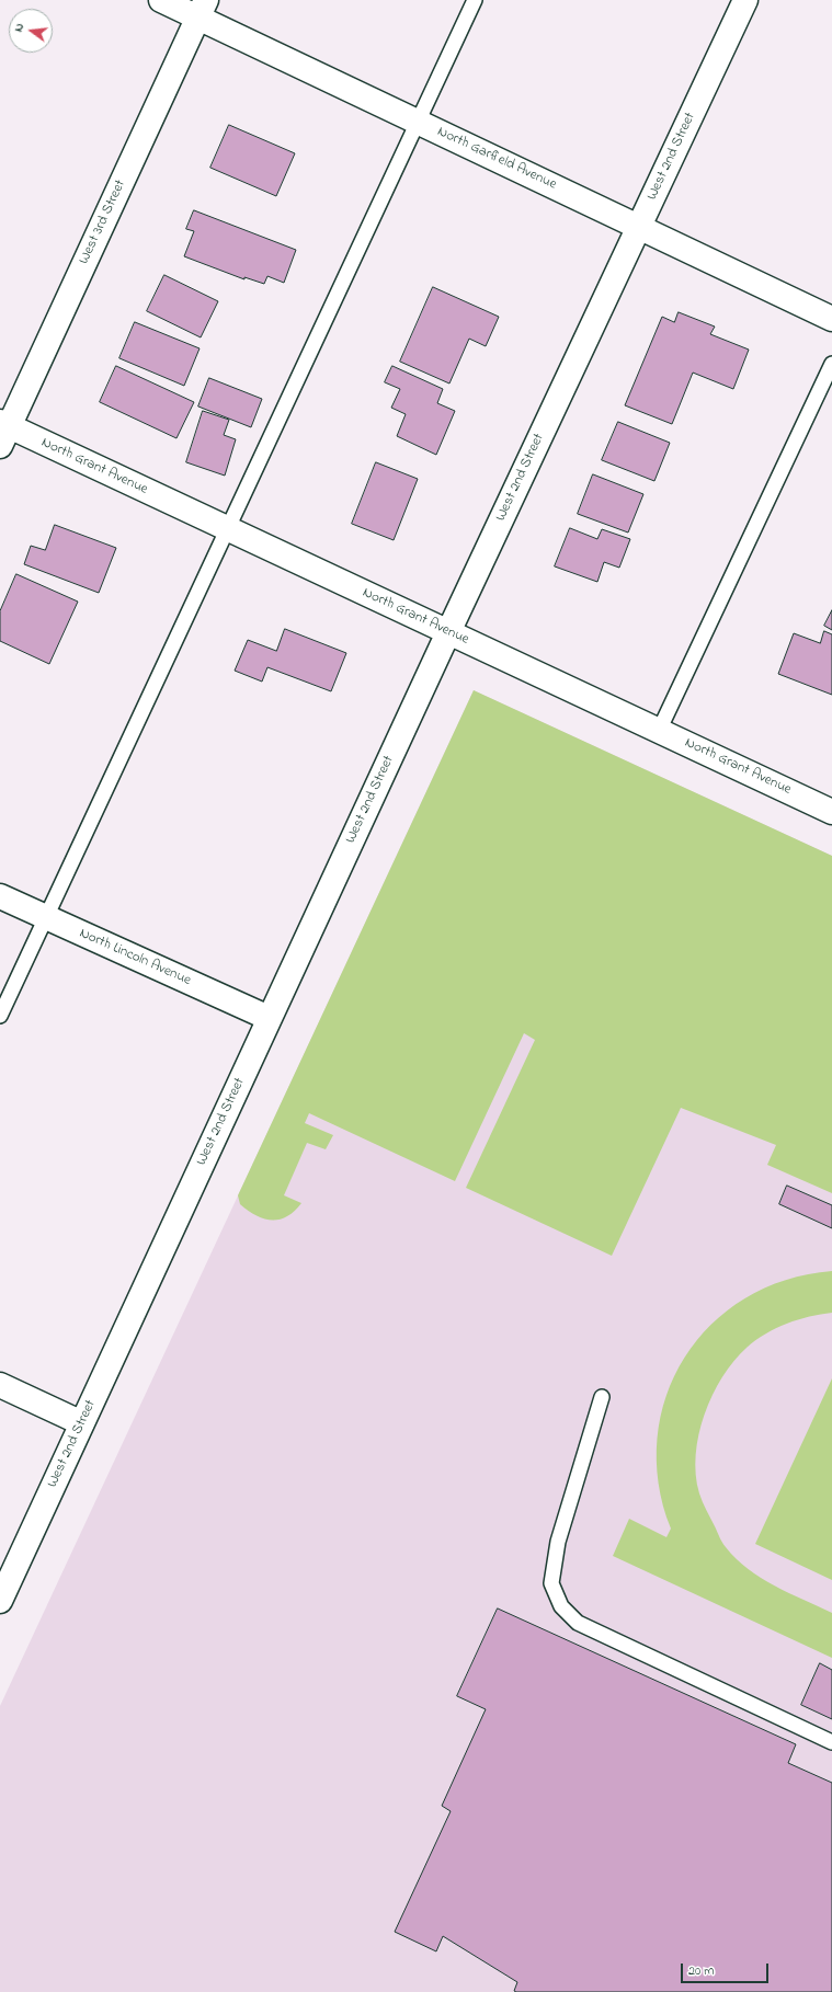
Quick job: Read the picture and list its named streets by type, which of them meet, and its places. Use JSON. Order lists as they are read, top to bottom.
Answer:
{
  "streets": {
    "street": [
      "West 2nd Street",
      "North Garfield Avenue",
      "West 3rd Street",
      "North Grant Avenue",
      "North Lincoln Avenue"
    ]
  },
  "crossings": [
    ["West 2nd Street", "North Garfield Avenue"],
    ["West 2nd Street", "North Grant Avenue"],
    ["West 2nd Street", "North Lincoln Avenue"],
    ["North Garfield Avenue", "West 3rd Street"],
    ["West 3rd Street", "North Grant Avenue"]
  ],
  "scale_bar": "20 m",
  "north": "left"
}
